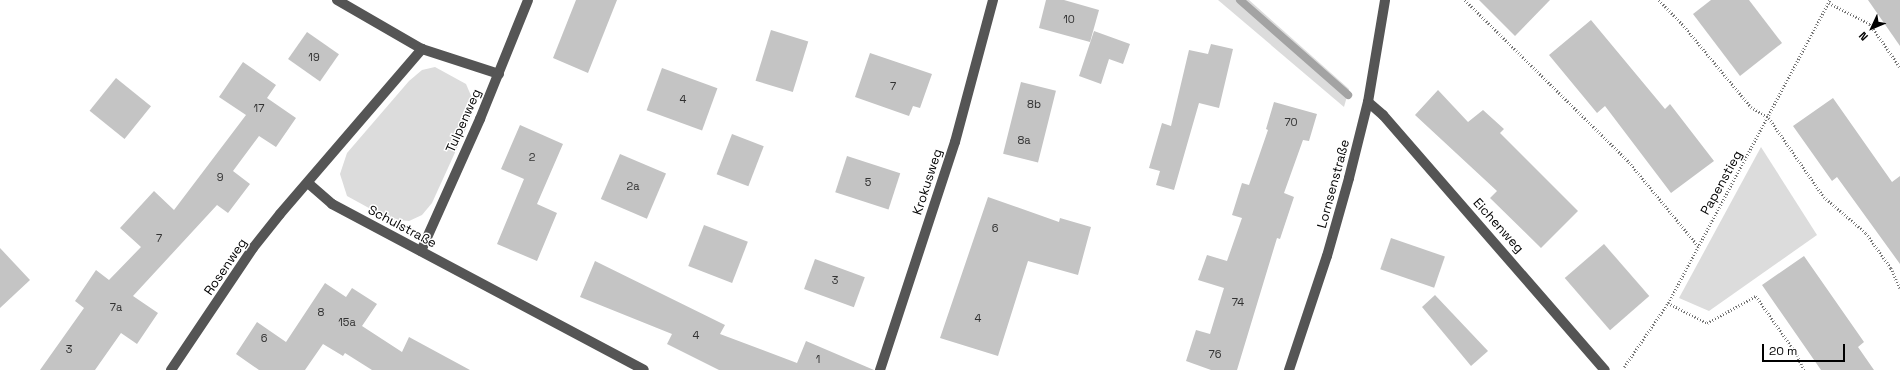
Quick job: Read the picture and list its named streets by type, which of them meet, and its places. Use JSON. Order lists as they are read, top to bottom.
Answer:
{
  "streets": {
    "street": [
      "Tulpenweg",
      "Krokusweg",
      "Lornsenstraße",
      "Eichenweg",
      "Schulstraße",
      "Rosenweg"
    ],
    "path": ["Papenstieg"]
  },
  "crossings": [
    ["Tulpenweg", "Schulstraße"],
    ["Lornsenstraße", "Eichenweg"],
    ["Schulstraße", "Rosenweg"]
  ],
  "house_numbers": [
    "10",
    "19",
    "7",
    "4",
    "8b",
    "17",
    "70",
    "8a",
    "2",
    "9",
    "5",
    "2a",
    "6",
    "7",
    "3",
    "74",
    "7a",
    "8",
    "4",
    "15a",
    "4",
    "6",
    "3",
    "76",
    "1"
  ],
  "scale_bar": "20 m",
  "north": "bottom left"
}
